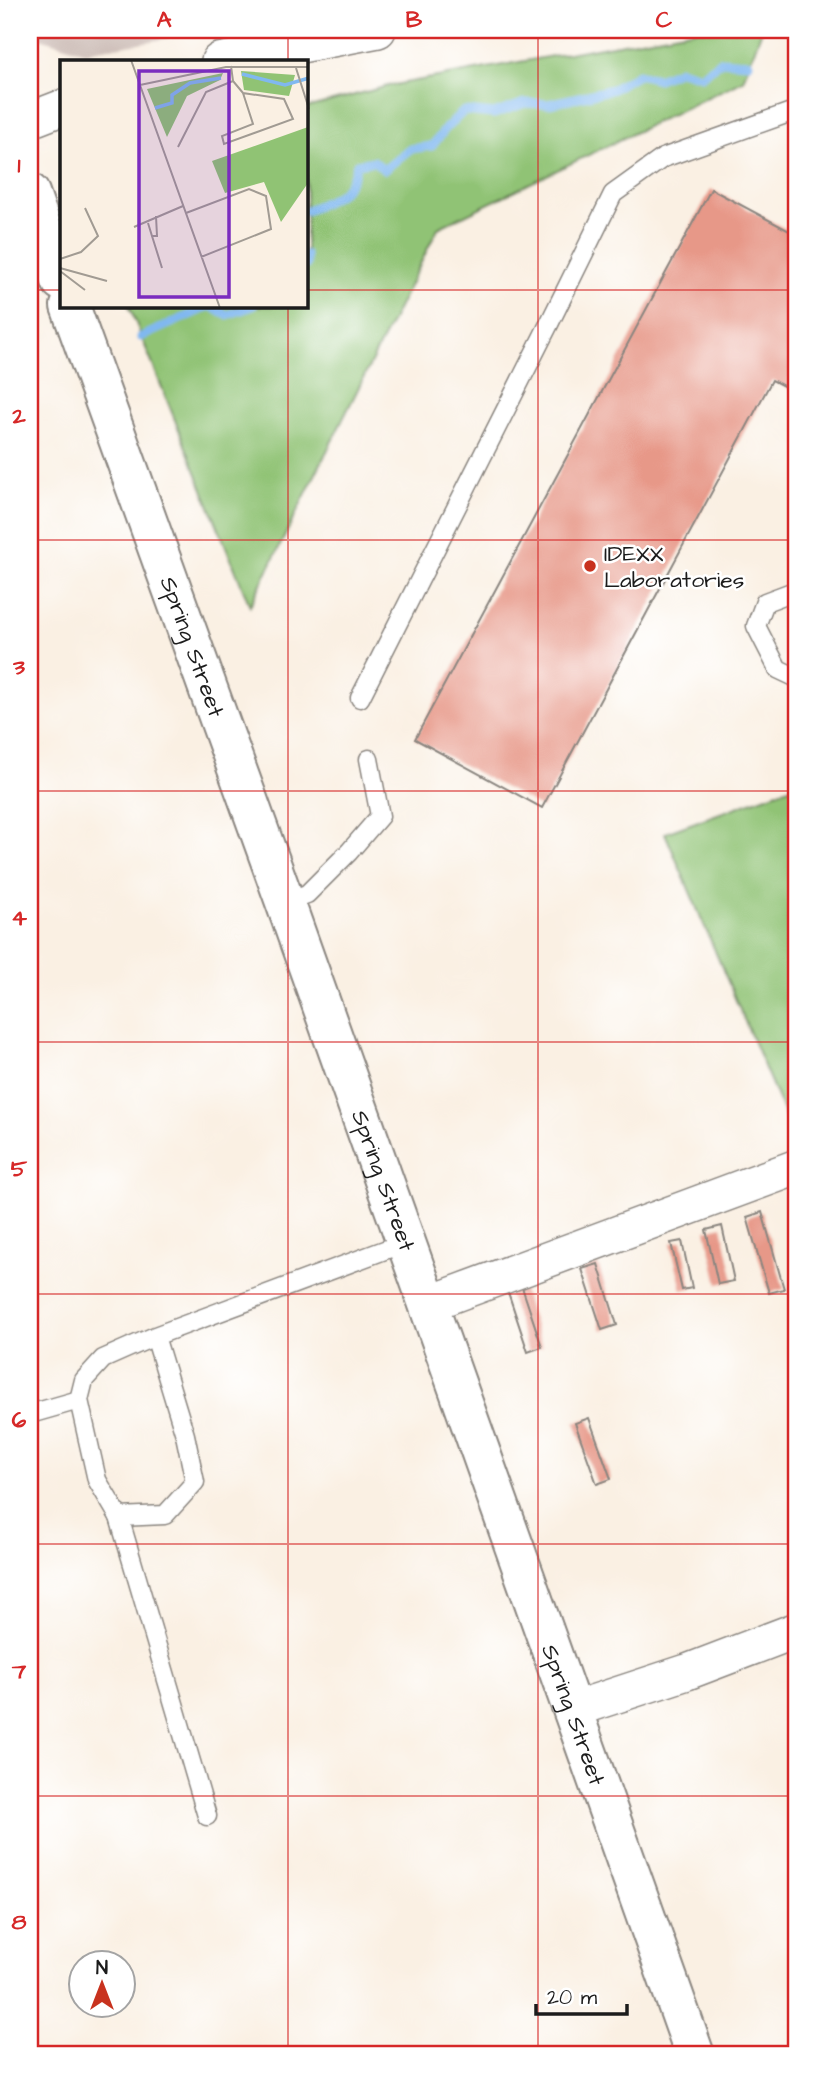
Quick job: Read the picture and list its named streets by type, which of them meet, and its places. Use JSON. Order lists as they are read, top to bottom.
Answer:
{
  "streets": {
    "main road": ["Spring Street"]
  },
  "places": ["IDEXX Laboratories"],
  "scale_bar": "20 m",
  "north": "top",
  "grid": {
    "columns": ["A", "B", "C"],
    "rows": [
      "1",
      "2",
      "3",
      "4",
      "5",
      "6",
      "7",
      "8"
    ]
  }
}
